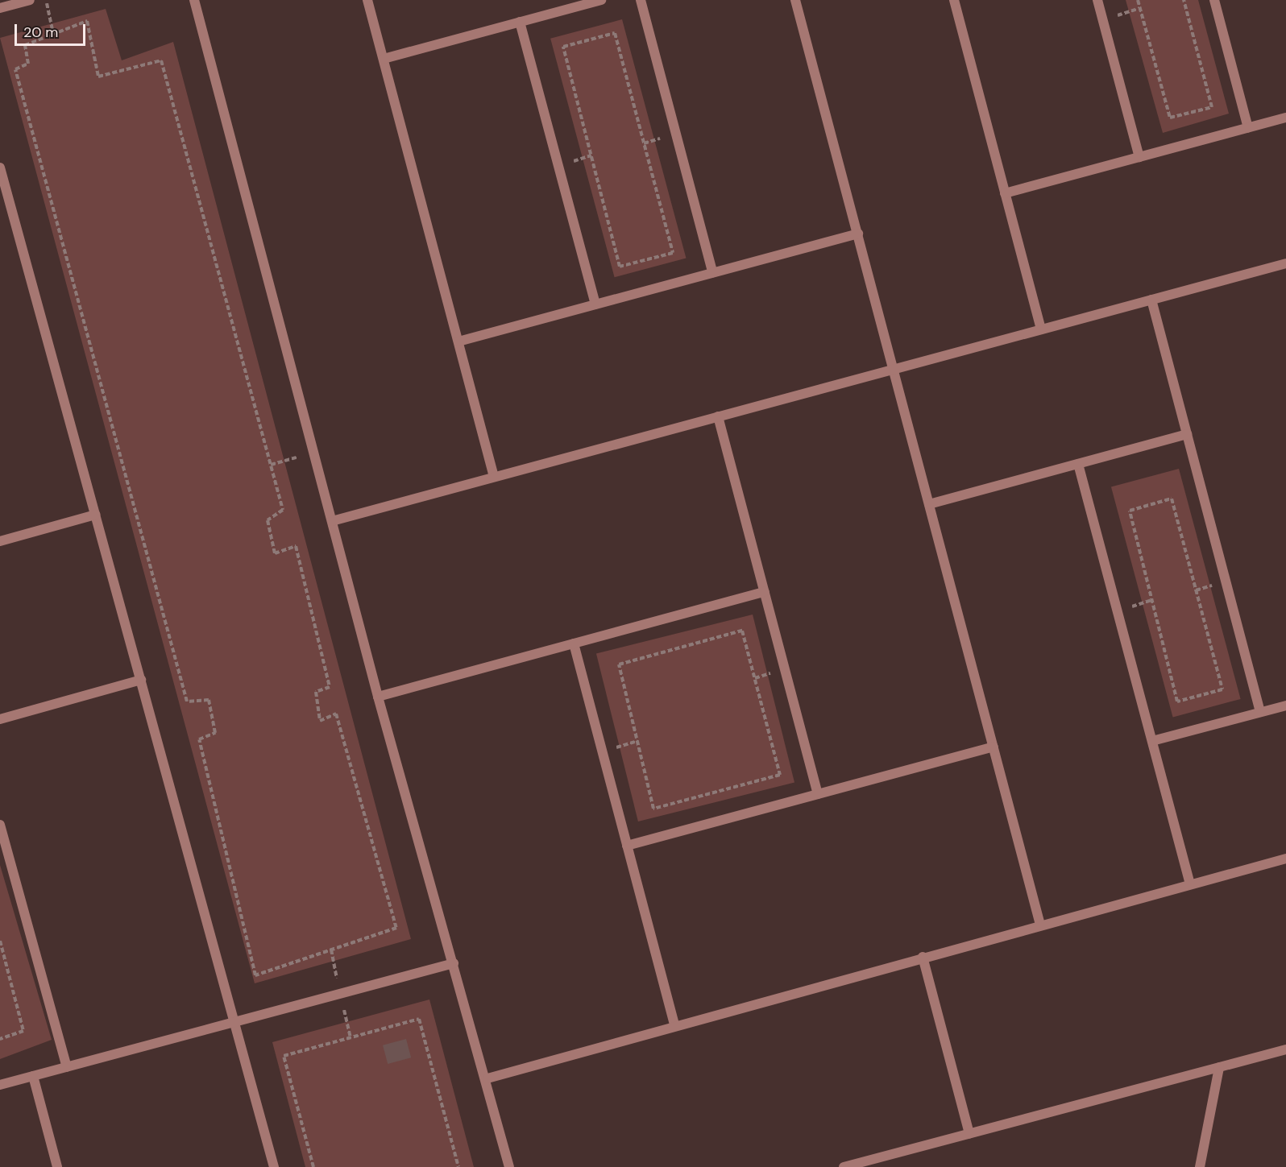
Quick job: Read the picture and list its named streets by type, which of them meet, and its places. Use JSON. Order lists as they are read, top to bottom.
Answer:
{
  "scale_bar": "20 m"
}
